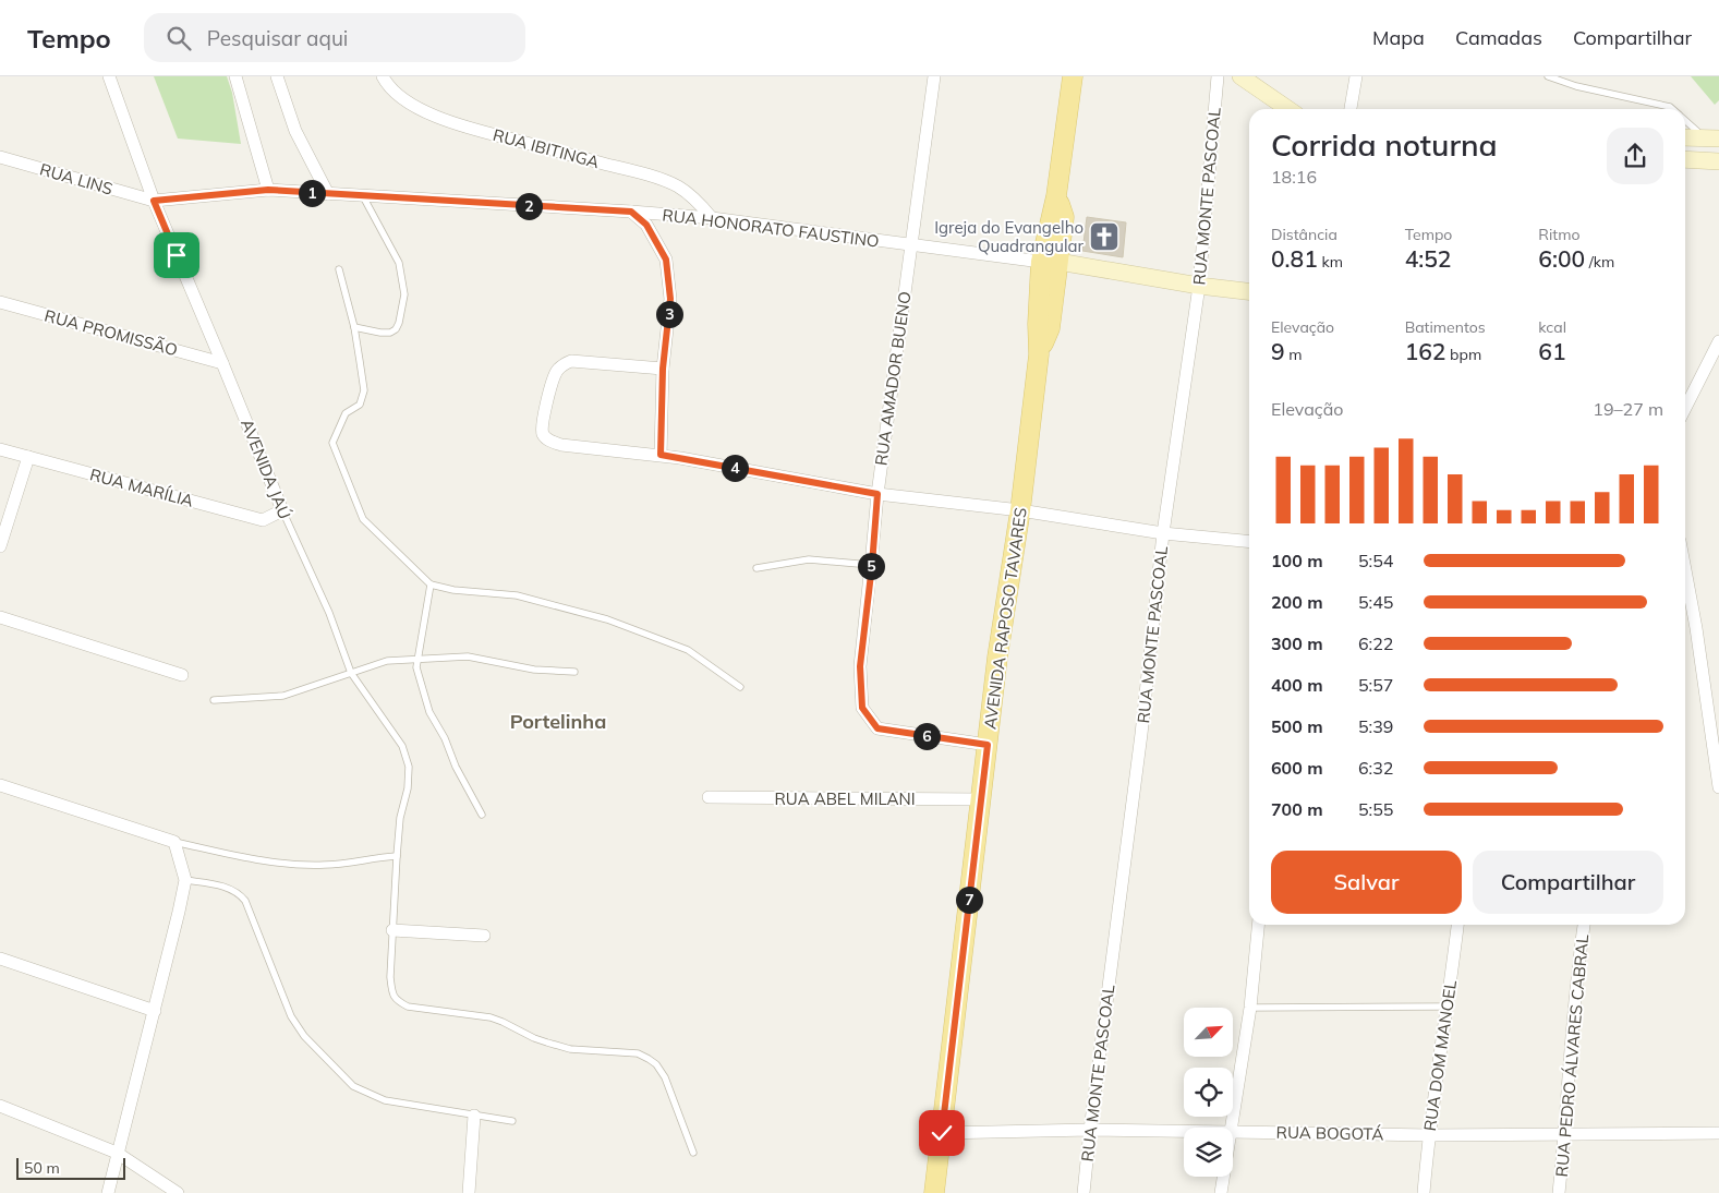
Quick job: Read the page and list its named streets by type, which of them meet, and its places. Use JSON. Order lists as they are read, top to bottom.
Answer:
{
  "streets": {
    "main road": ["AVENIDA RAPOSO TAVARES"],
    "street": [
      "RUA IBITINGA",
      "RUA LINS",
      "RUA MONTE PASCOAL",
      "RUA HONORATO FAUSTINO",
      "RUA PROMISSÃO",
      "RUA AMADOR BUENO",
      "AVENIDA JAÚ",
      "RUA MARÍLIA",
      "RUA ABEL MILANI",
      "RUA DOM MANOEL",
      "RUA PEDRO ÁLVARES CABRAL",
      "RUA BOGOTÁ"
    ]
  },
  "crossings": [
    ["RUA IBITINGA", "RUA HONORATO FAUSTINO"],
    ["RUA LINS", "RUA HONORATO FAUSTINO"],
    ["RUA LINS", "AVENIDA JAÚ"],
    ["RUA MONTE PASCOAL", "RUA HONORATO FAUSTINO"],
    ["RUA MONTE PASCOAL", "RUA BOGOTÁ"],
    ["RUA HONORATO FAUSTINO", "RUA AMADOR BUENO"],
    ["RUA HONORATO FAUSTINO", "AVENIDA JAÚ"],
    ["RUA HONORATO FAUSTINO", "AVENIDA RAPOSO TAVARES"],
    ["RUA PROMISSÃO", "AVENIDA JAÚ"],
    ["RUA AMADOR BUENO", "AVENIDA RAPOSO TAVARES"],
    ["AVENIDA JAÚ", "RUA MARÍLIA"],
    ["AVENIDA RAPOSO TAVARES", "RUA ABEL MILANI"],
    ["AVENIDA RAPOSO TAVARES", "RUA BOGOTÁ"],
    ["RUA DOM MANOEL", "RUA BOGOTÁ"],
    ["RUA PEDRO ÁLVARES CABRAL", "RUA BOGOTÁ"]
  ],
  "districts": ["Portelinha"],
  "places": {
    "church": ["Igreja do Evangelho Quadrangular"]
  },
  "scale_bar": "50 m",
  "north": "top right",
  "page": {
    "header": "Tempo",
    "search": "Pesquisar aqui",
    "nav": ["Mapa", "Camadas", "Compartilhar"],
    "heading": ["Corrida noturna", "18:16"],
    "pins": [
      "1",
      "2",
      "3",
      "4",
      "5",
      "6",
      "7"
    ],
    "stats": [
      ["Distância", "0.81 km"],
      ["Tempo", "4:52"],
      ["Ritmo", "6:00 /km"],
      ["Elevação", "9 m"],
      ["Batimentos", "162 bpm"],
      ["kcal", "61"]
    ],
    "chart": ["Elevação", "19–27 m"],
    "list": [
      {
        "name": "100 m",
        "note": "5:54"
      },
      {
        "name": "200 m",
        "note": "5:45"
      },
      {
        "name": "300 m",
        "note": "6:22"
      },
      {
        "name": "400 m",
        "note": "5:57"
      },
      {
        "name": "500 m",
        "note": "5:39"
      },
      {
        "name": "600 m",
        "note": "6:32"
      },
      {
        "name": "700 m",
        "note": "5:55"
      }
    ],
    "buttons": ["Salvar", "Compartilhar"],
    "scale": "50 m"
  }
}
